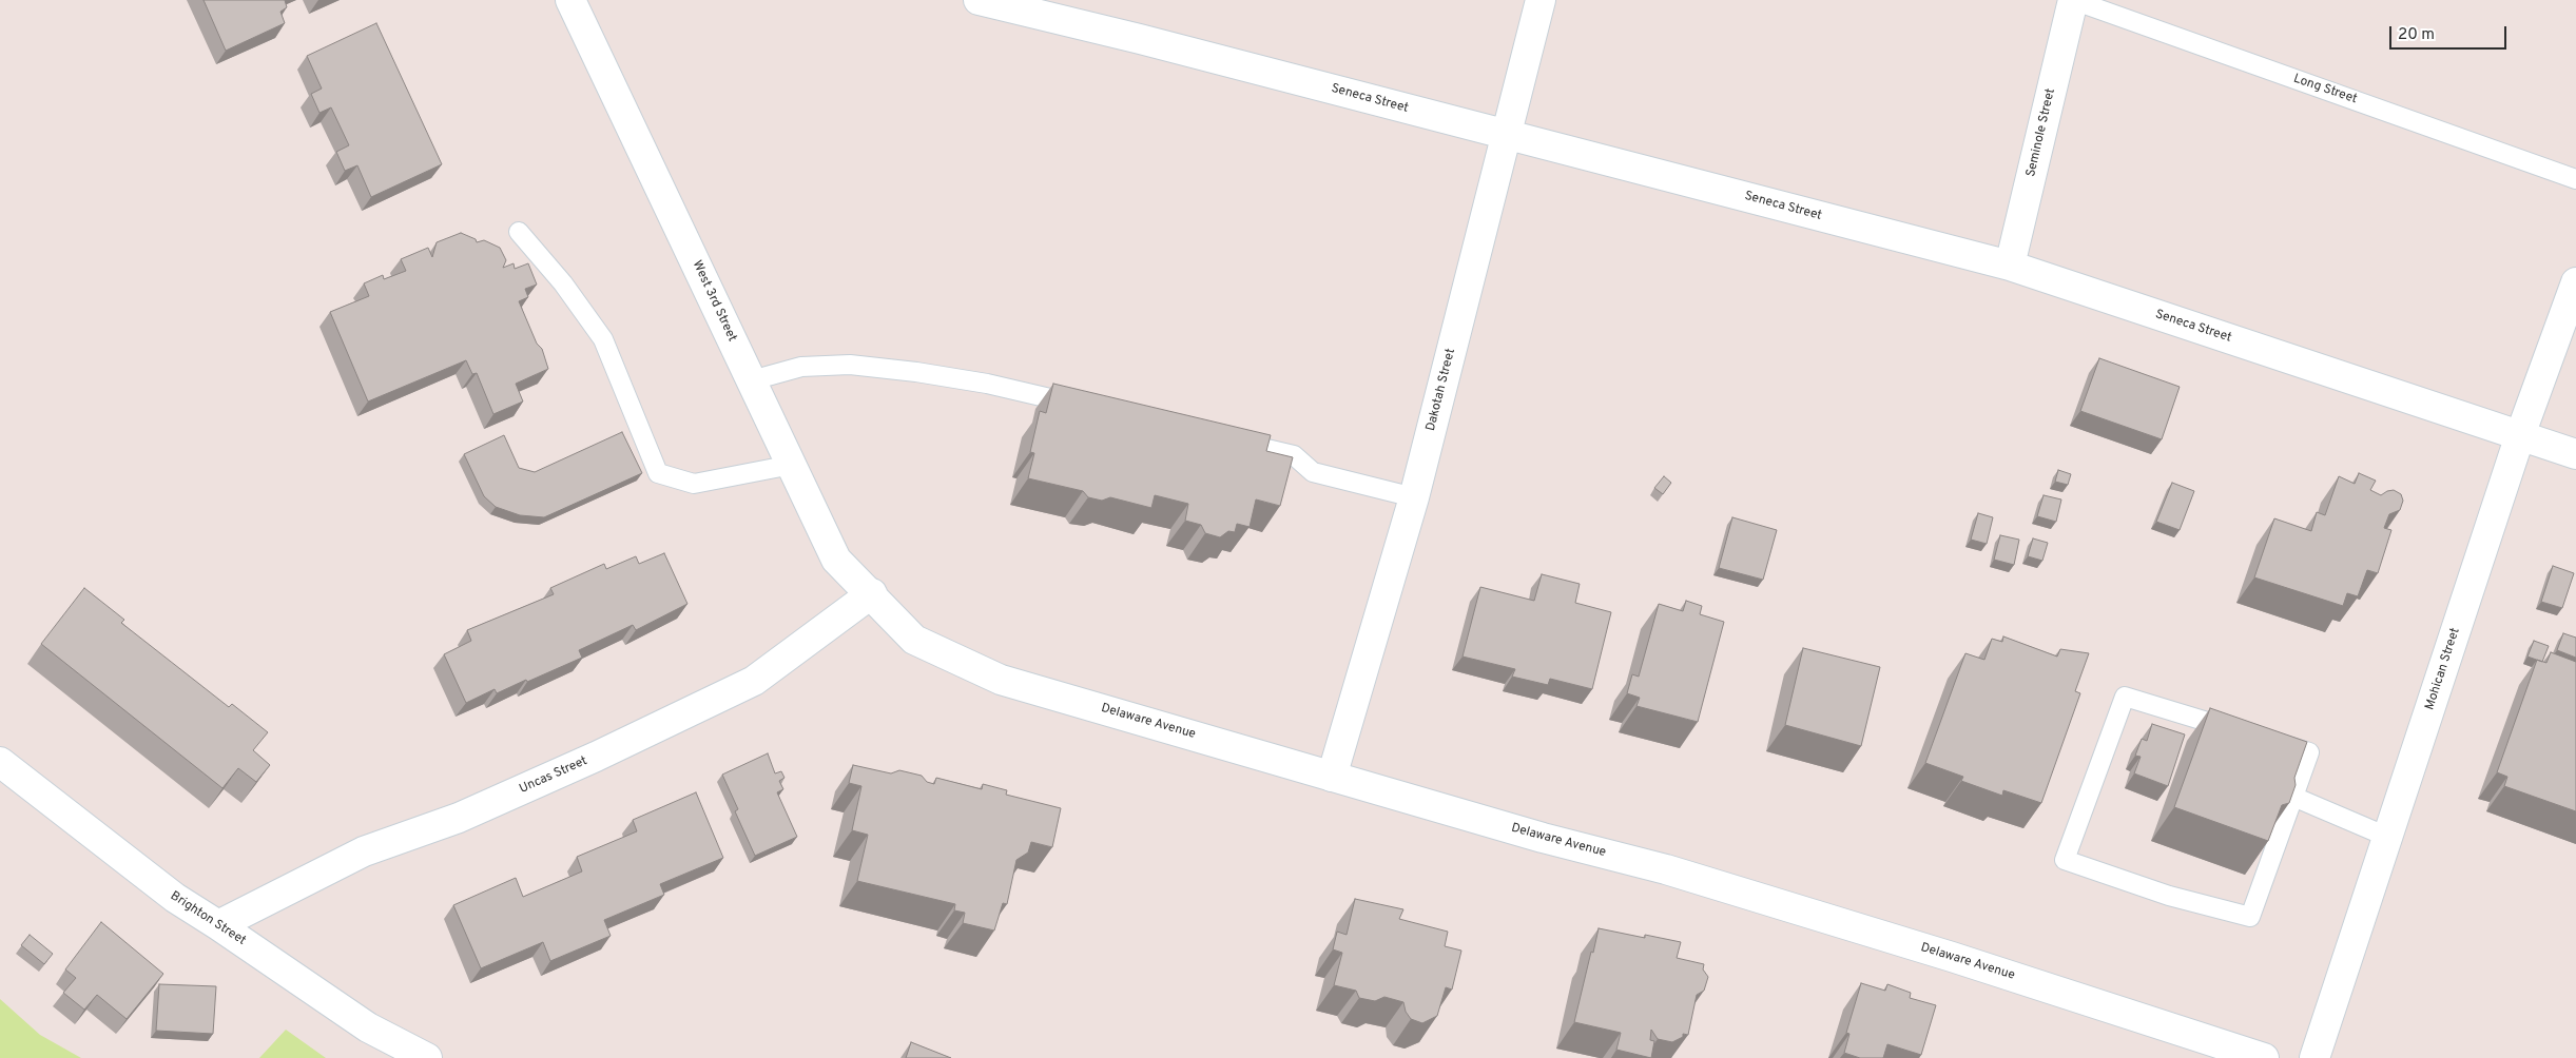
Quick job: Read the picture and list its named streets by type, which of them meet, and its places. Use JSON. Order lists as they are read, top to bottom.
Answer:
{
  "streets": {
    "street": [
      "Seneca Street",
      "Seminole Street",
      "West 3rd Street",
      "Dakotah Street",
      "Mohican Street",
      "Delaware Avenue",
      "Uncas Street",
      "Brighton Street"
    ],
    "lane": ["Long Street"]
  },
  "crossings": [
    ["Long Street", "Seminole Street"],
    ["Seneca Street", "Seminole Street"],
    ["Seneca Street", "Dakotah Street"],
    ["Seneca Street", "Mohican Street"],
    ["West 3rd Street", "Delaware Avenue"],
    ["West 3rd Street", "Uncas Street"],
    ["Dakotah Street", "Delaware Avenue"],
    ["Delaware Avenue", "Uncas Street"],
    ["Uncas Street", "Brighton Street"]
  ],
  "scale_bar": "20 m"
}
